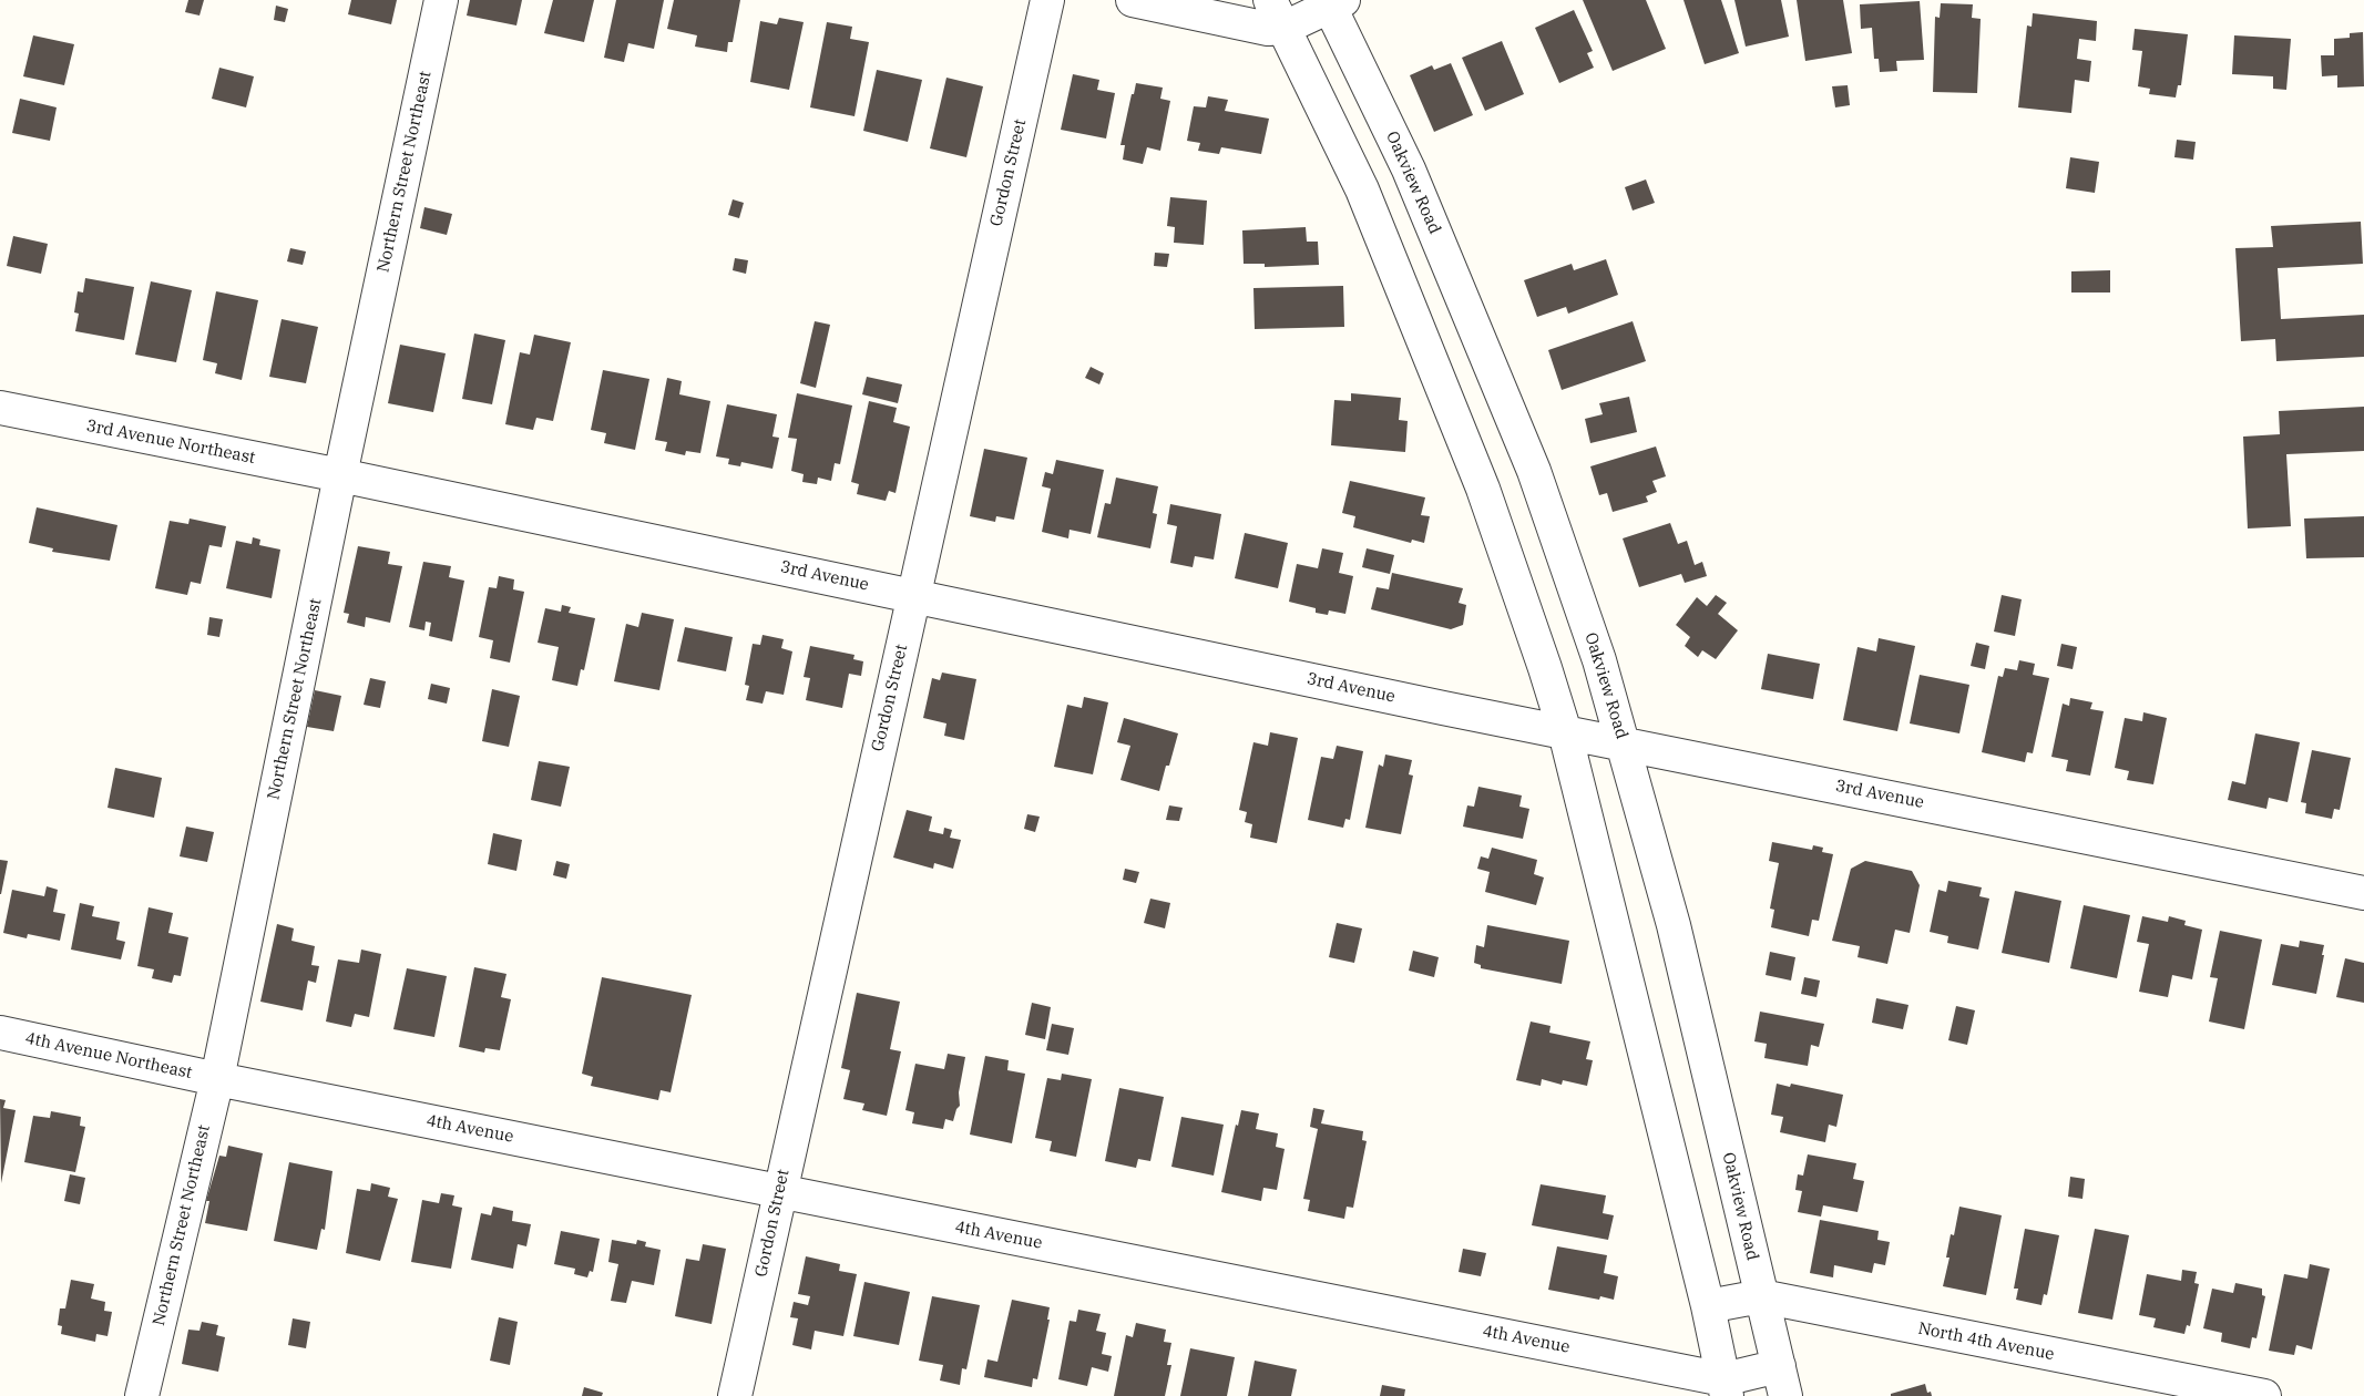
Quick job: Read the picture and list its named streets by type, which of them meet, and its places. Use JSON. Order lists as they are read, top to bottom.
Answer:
{
  "streets": {
    "street": [
      "Northern Street Northeast",
      "Gordon Street",
      "Oakview Road",
      "3rd Avenue Northeast",
      "3rd Avenue",
      "4th Avenue Northeast",
      "4th Avenue",
      "North 4th Avenue"
    ]
  },
  "crossings": [
    ["Northern Street Northeast", "3rd Avenue Northeast"],
    ["Northern Street Northeast", "3rd Avenue"],
    ["Northern Street Northeast", "4th Avenue Northeast"],
    ["Northern Street Northeast", "4th Avenue"],
    ["Gordon Street", "3rd Avenue"],
    ["Gordon Street", "4th Avenue"],
    ["Oakview Road", "3rd Avenue"],
    ["Oakview Road", "4th Avenue"],
    ["Oakview Road", "North 4th Avenue"],
    ["3rd Avenue Northeast", "3rd Avenue"],
    ["4th Avenue Northeast", "4th Avenue"]
  ]
}
